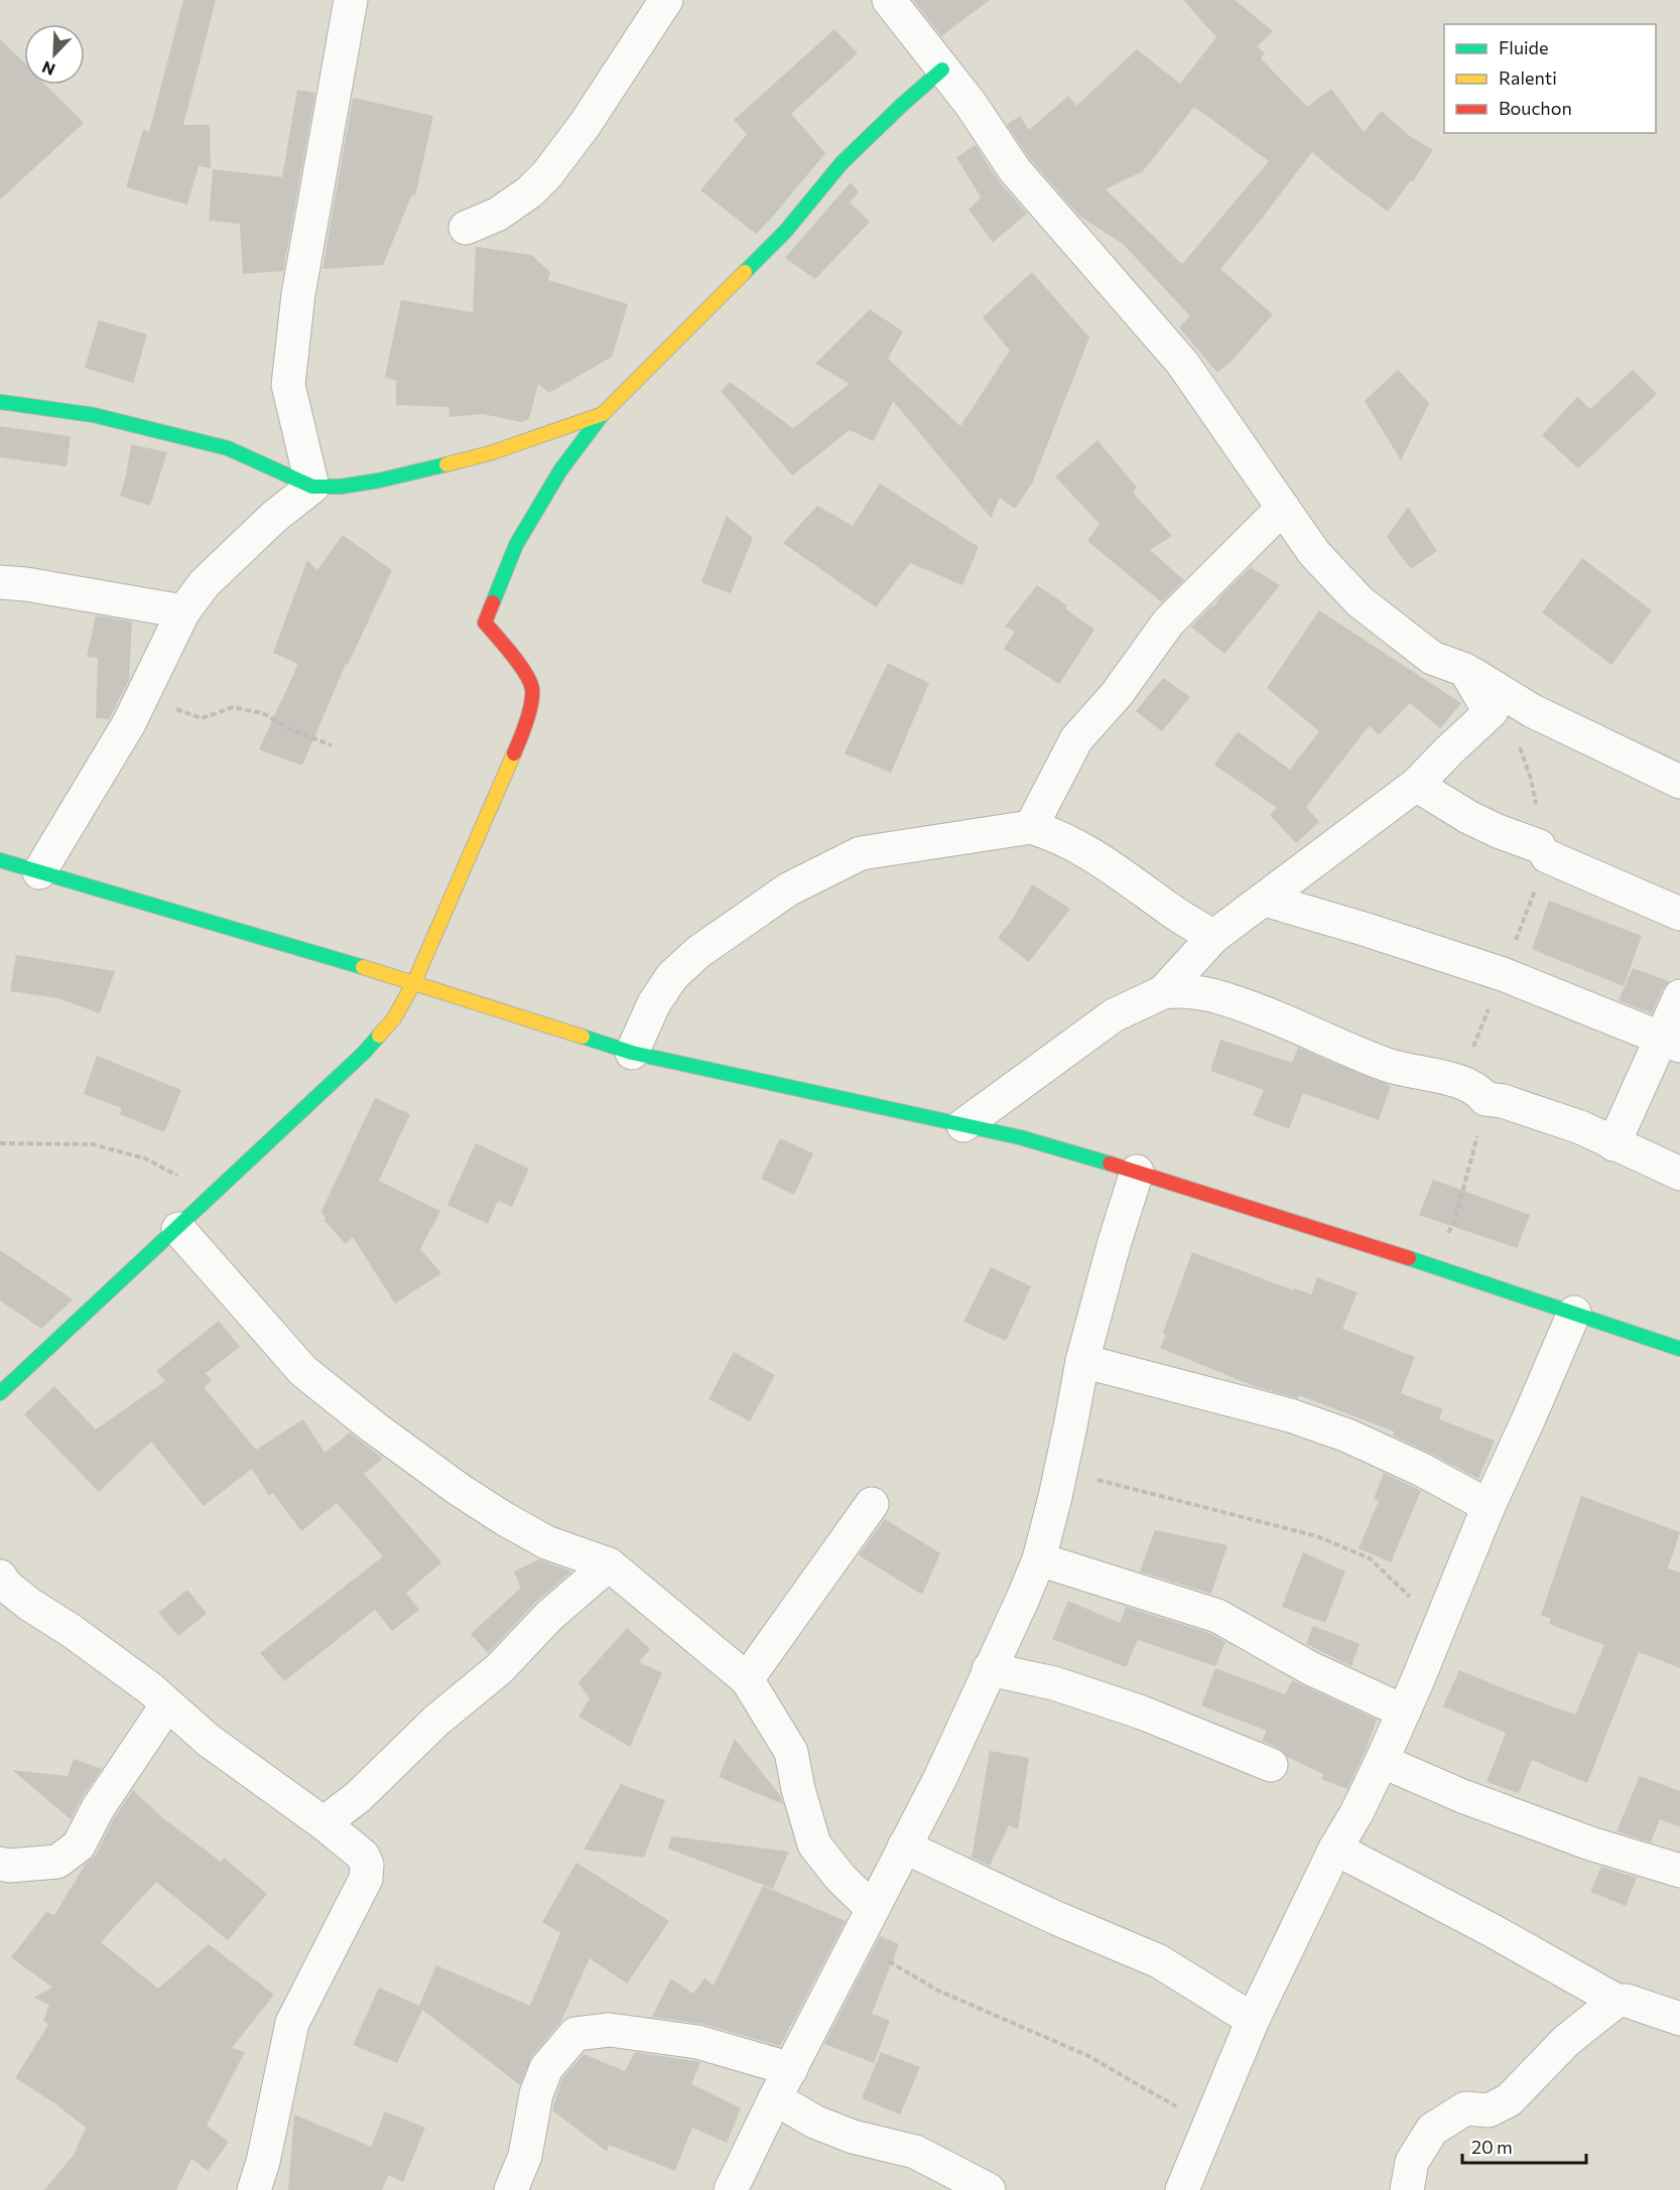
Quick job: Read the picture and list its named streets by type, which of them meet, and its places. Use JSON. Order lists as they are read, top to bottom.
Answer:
{
  "legend": ["Fluide", "Ralenti", "Bouchon"],
  "scale_bar": "20 m",
  "north": "bottom left"
}
